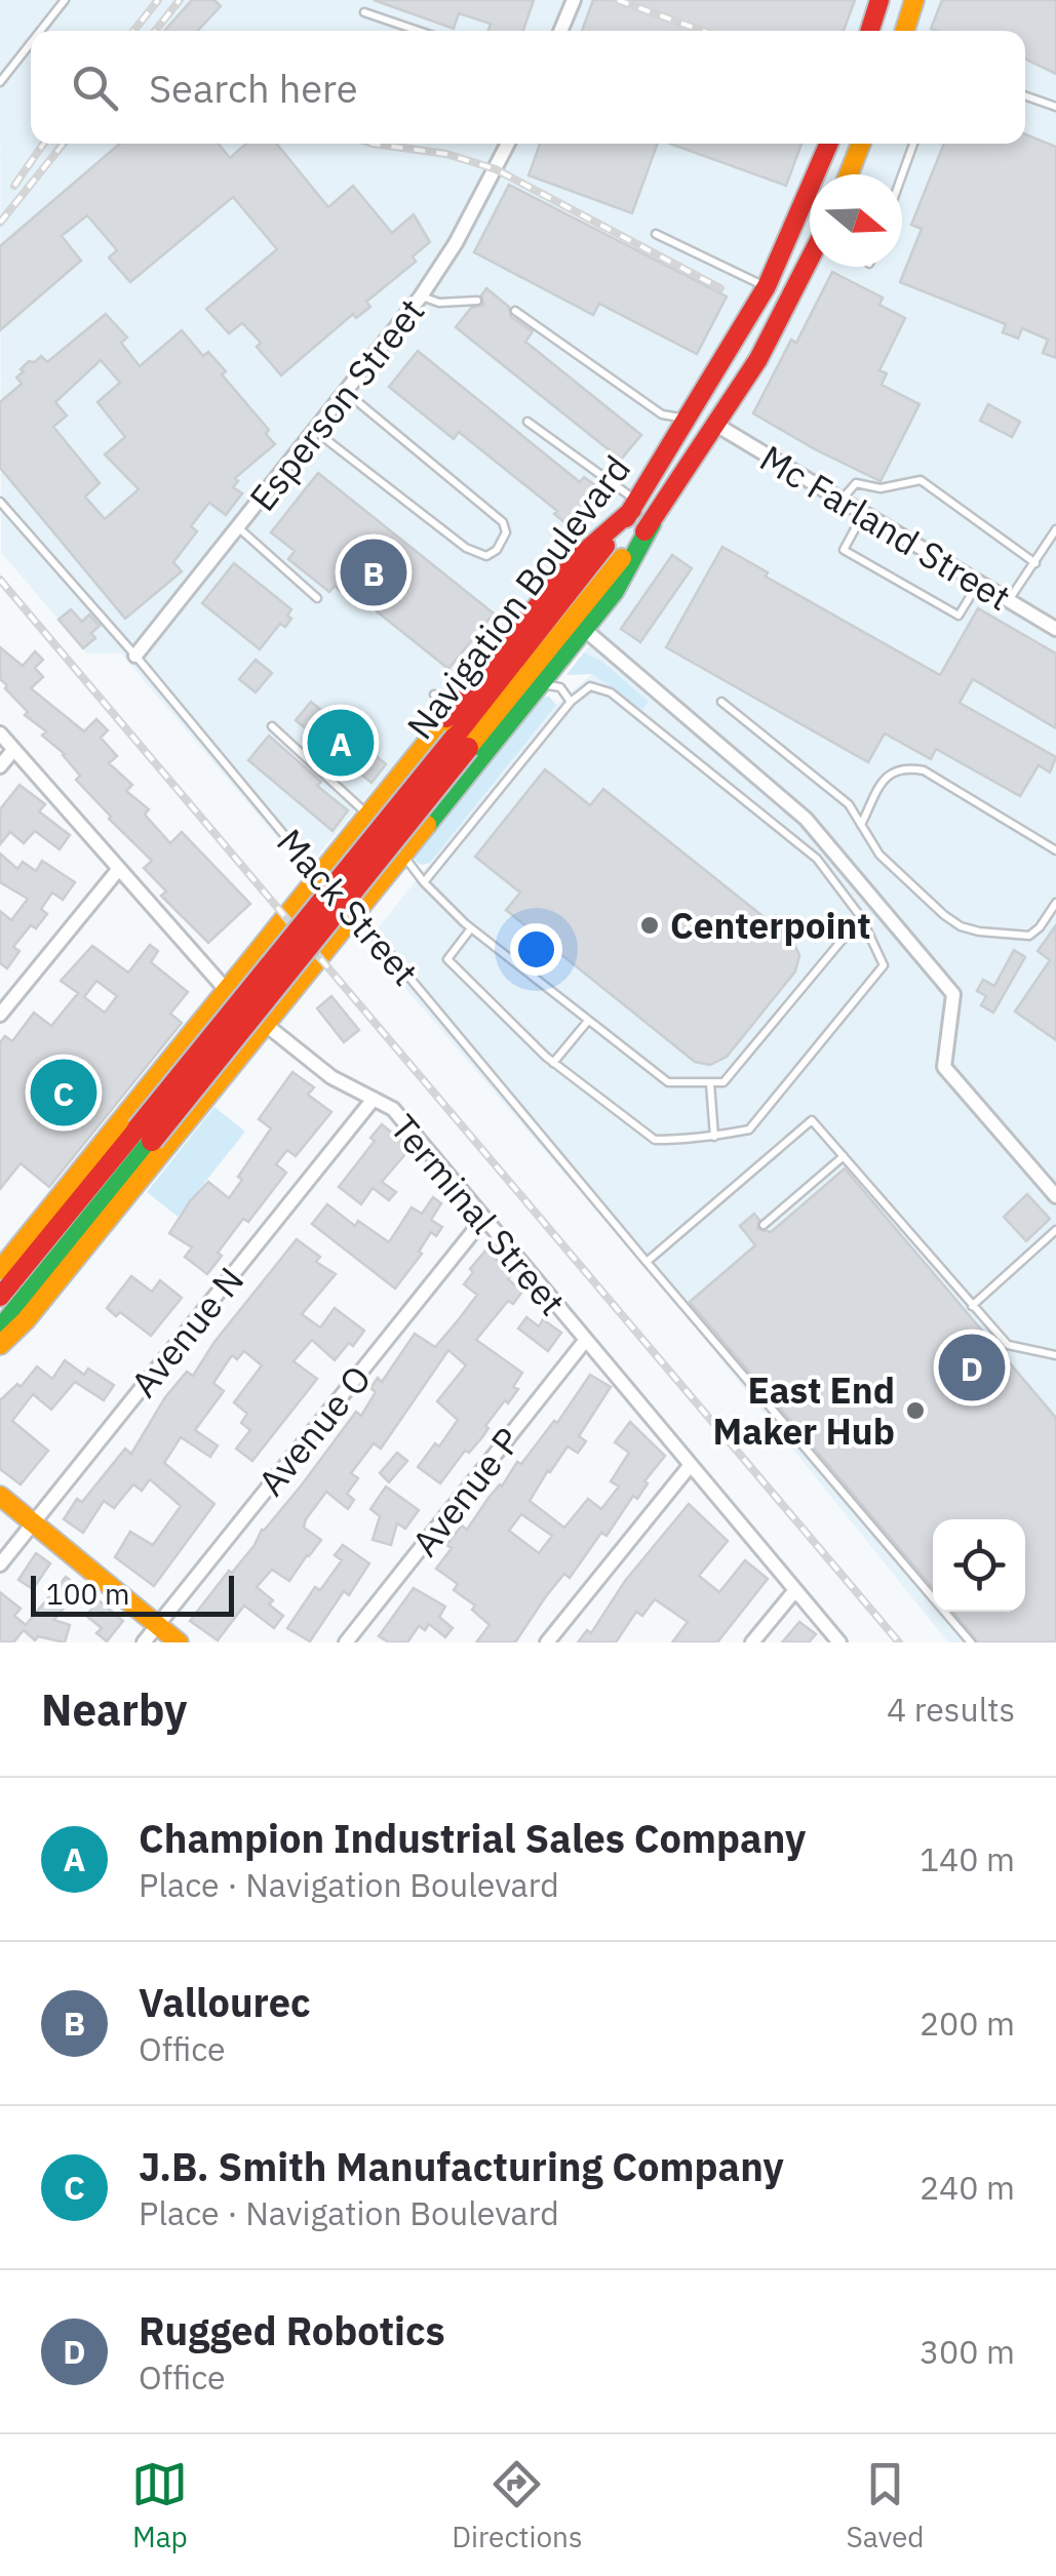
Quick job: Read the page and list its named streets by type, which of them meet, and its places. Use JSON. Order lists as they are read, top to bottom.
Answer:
{
  "streets": {
    "main road": ["Navigation Boulevard"],
    "street": [
      "Esperson Street",
      "Mc Farland Street",
      "Terminal Street",
      "Avenue N",
      "Avenue O",
      "Avenue P"
    ],
    "lane": ["Mack Street"]
  },
  "crossings": [
    ["Esperson Street", "Mack Street"],
    ["Mc Farland Street", "Navigation Boulevard"],
    ["Terminal Street", "Avenue N"],
    ["Terminal Street", "Avenue O"],
    ["Terminal Street", "Avenue P"]
  ],
  "places": ["Centerpoint", "East End Maker Hub"],
  "scale_bar": "100 m",
  "north": "right",
  "page": {
    "search": "Search here",
    "pins": [
      "B",
      "A",
      "C",
      "D"
    ],
    "scale": "100 m",
    "heading": ["Nearby", "4 results"],
    "list": [
      {
        "mark": "A",
        "name": "Champion Industrial Sales Company",
        "note": "Place · Navigation Boulevard",
        "value": "140 m"
      },
      {
        "mark": "B",
        "name": "Vallourec",
        "note": "Office",
        "value": "200 m"
      },
      {
        "mark": "C",
        "name": "J.B. Smith Manufacturing Company",
        "note": "Place · Navigation Boulevard",
        "value": "240 m"
      },
      {
        "mark": "D",
        "name": "Rugged Robotics",
        "note": "Office",
        "value": "300 m"
      }
    ],
    "nav": ["Map", "Directions", "Saved"]
  }
}
